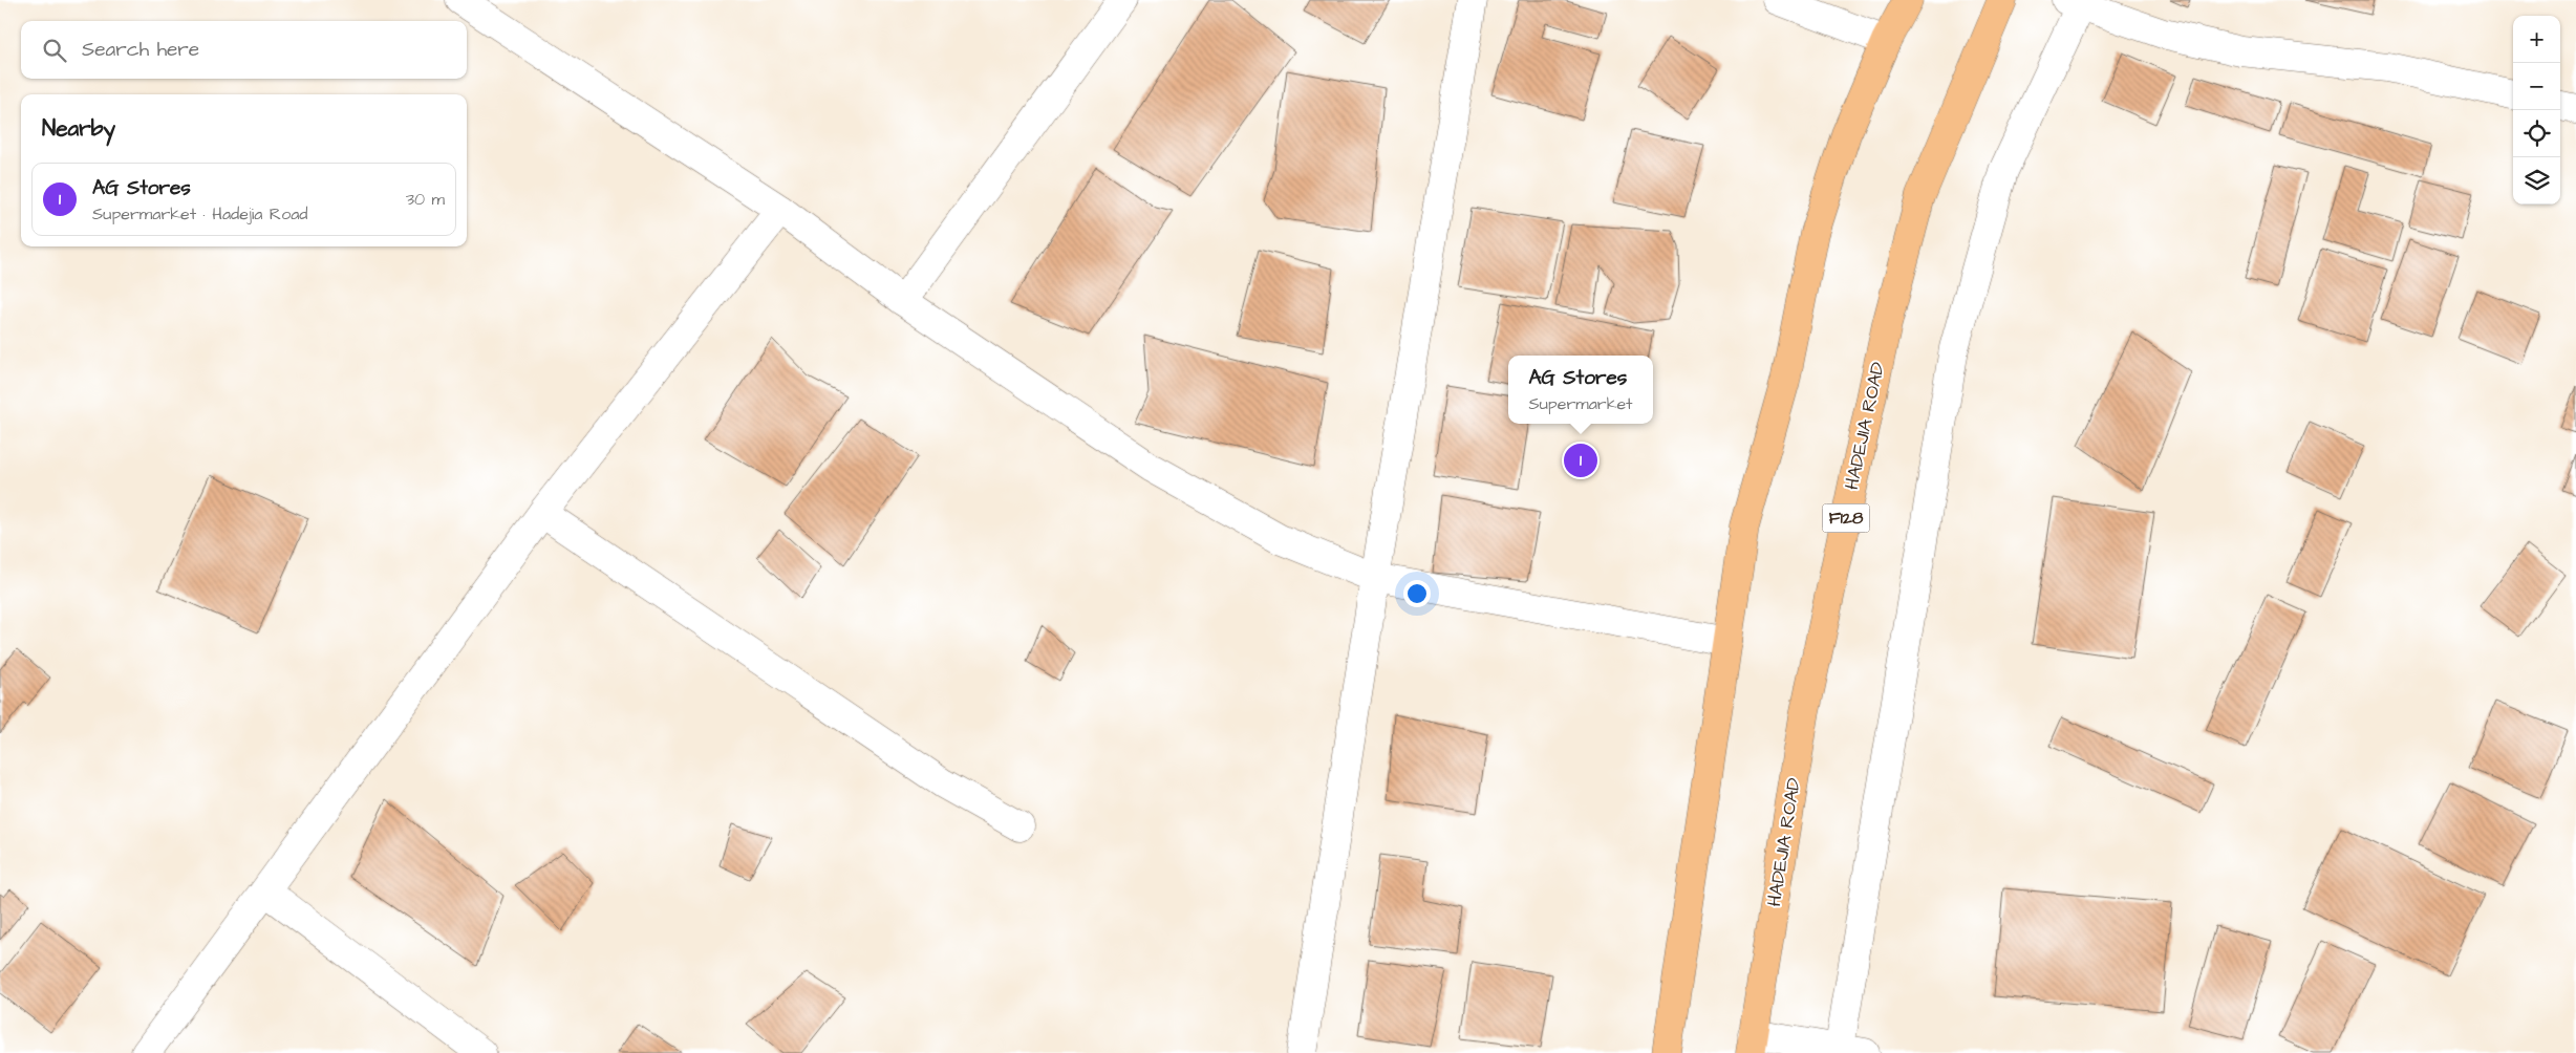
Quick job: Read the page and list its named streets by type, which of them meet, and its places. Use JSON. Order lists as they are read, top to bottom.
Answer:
{
  "streets": {
    "main road": ["HADEJIA ROAD", "F128"]
  },
  "page": {
    "map_buttons": ["+", "−"],
    "search": "Search here",
    "heading": "Nearby",
    "list": [
      {
        "mark": "1",
        "name": "AG Stores",
        "note": "Supermarket · Hadejia Road",
        "value": "30 m"
      }
    ],
    "popup": ["AG Stores", "Supermarket"],
    "pins": "1"
  }
}
